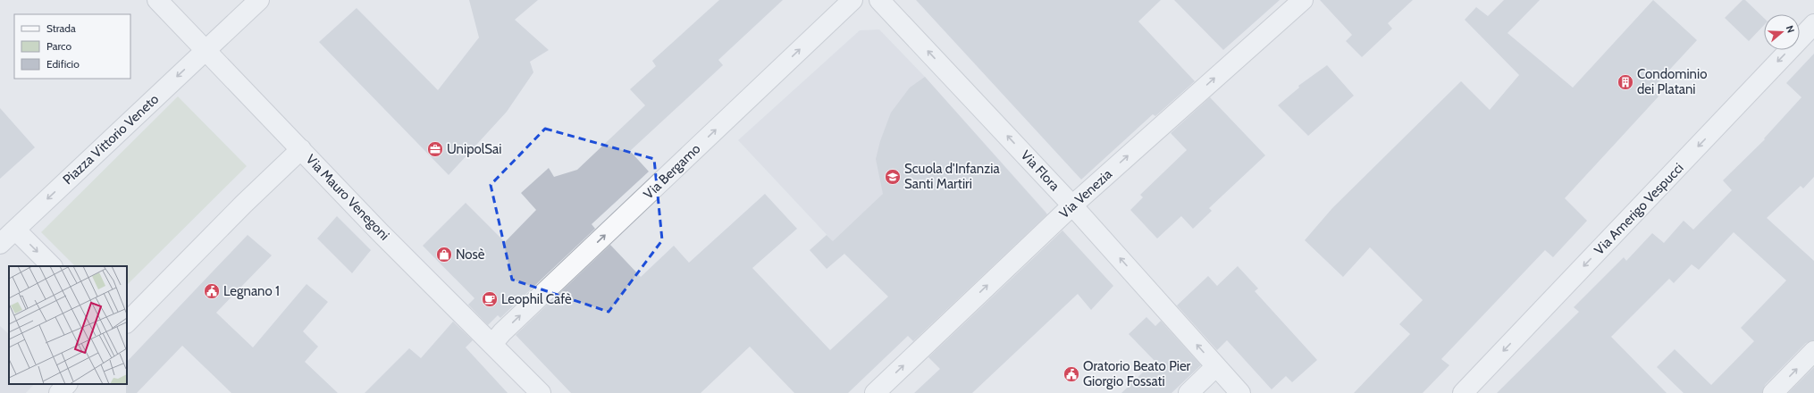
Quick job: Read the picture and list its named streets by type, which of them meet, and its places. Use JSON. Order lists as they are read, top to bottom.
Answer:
{
  "streets": {
    "street": [
      "Piazza Vittorio Veneto",
      "Via Flora",
      "Via Bergamo",
      "Via Venezia",
      "Via Mauro Venegoni",
      "Via Amerigo Vespucci"
    ]
  },
  "crossings": [
    ["Piazza Vittorio Veneto", "Via Mauro Venegoni"],
    ["Via Flora", "Via Venezia"],
    ["Via Bergamo", "Via Mauro Venegoni"]
  ],
  "one_way": [
    "Via Flora",
    "Via Bergamo",
    "Via Venezia",
    "Via Amerigo Vespucci"
  ],
  "places": {
    "building": ["Condominio dei Platani"],
    "office": ["UnipolSai"],
    "school or university": ["Scuola d'Infanzia Santi Martiri"],
    "shop": ["Nosè"],
    "public building": ["Legnano 1", "Oratorio Beato Pier Giorgio Fossati"],
    "cafe": ["Leophil Cafè"]
  },
  "legend": ["Strada", "Parco", "Edificio"],
  "north": "right"
}
